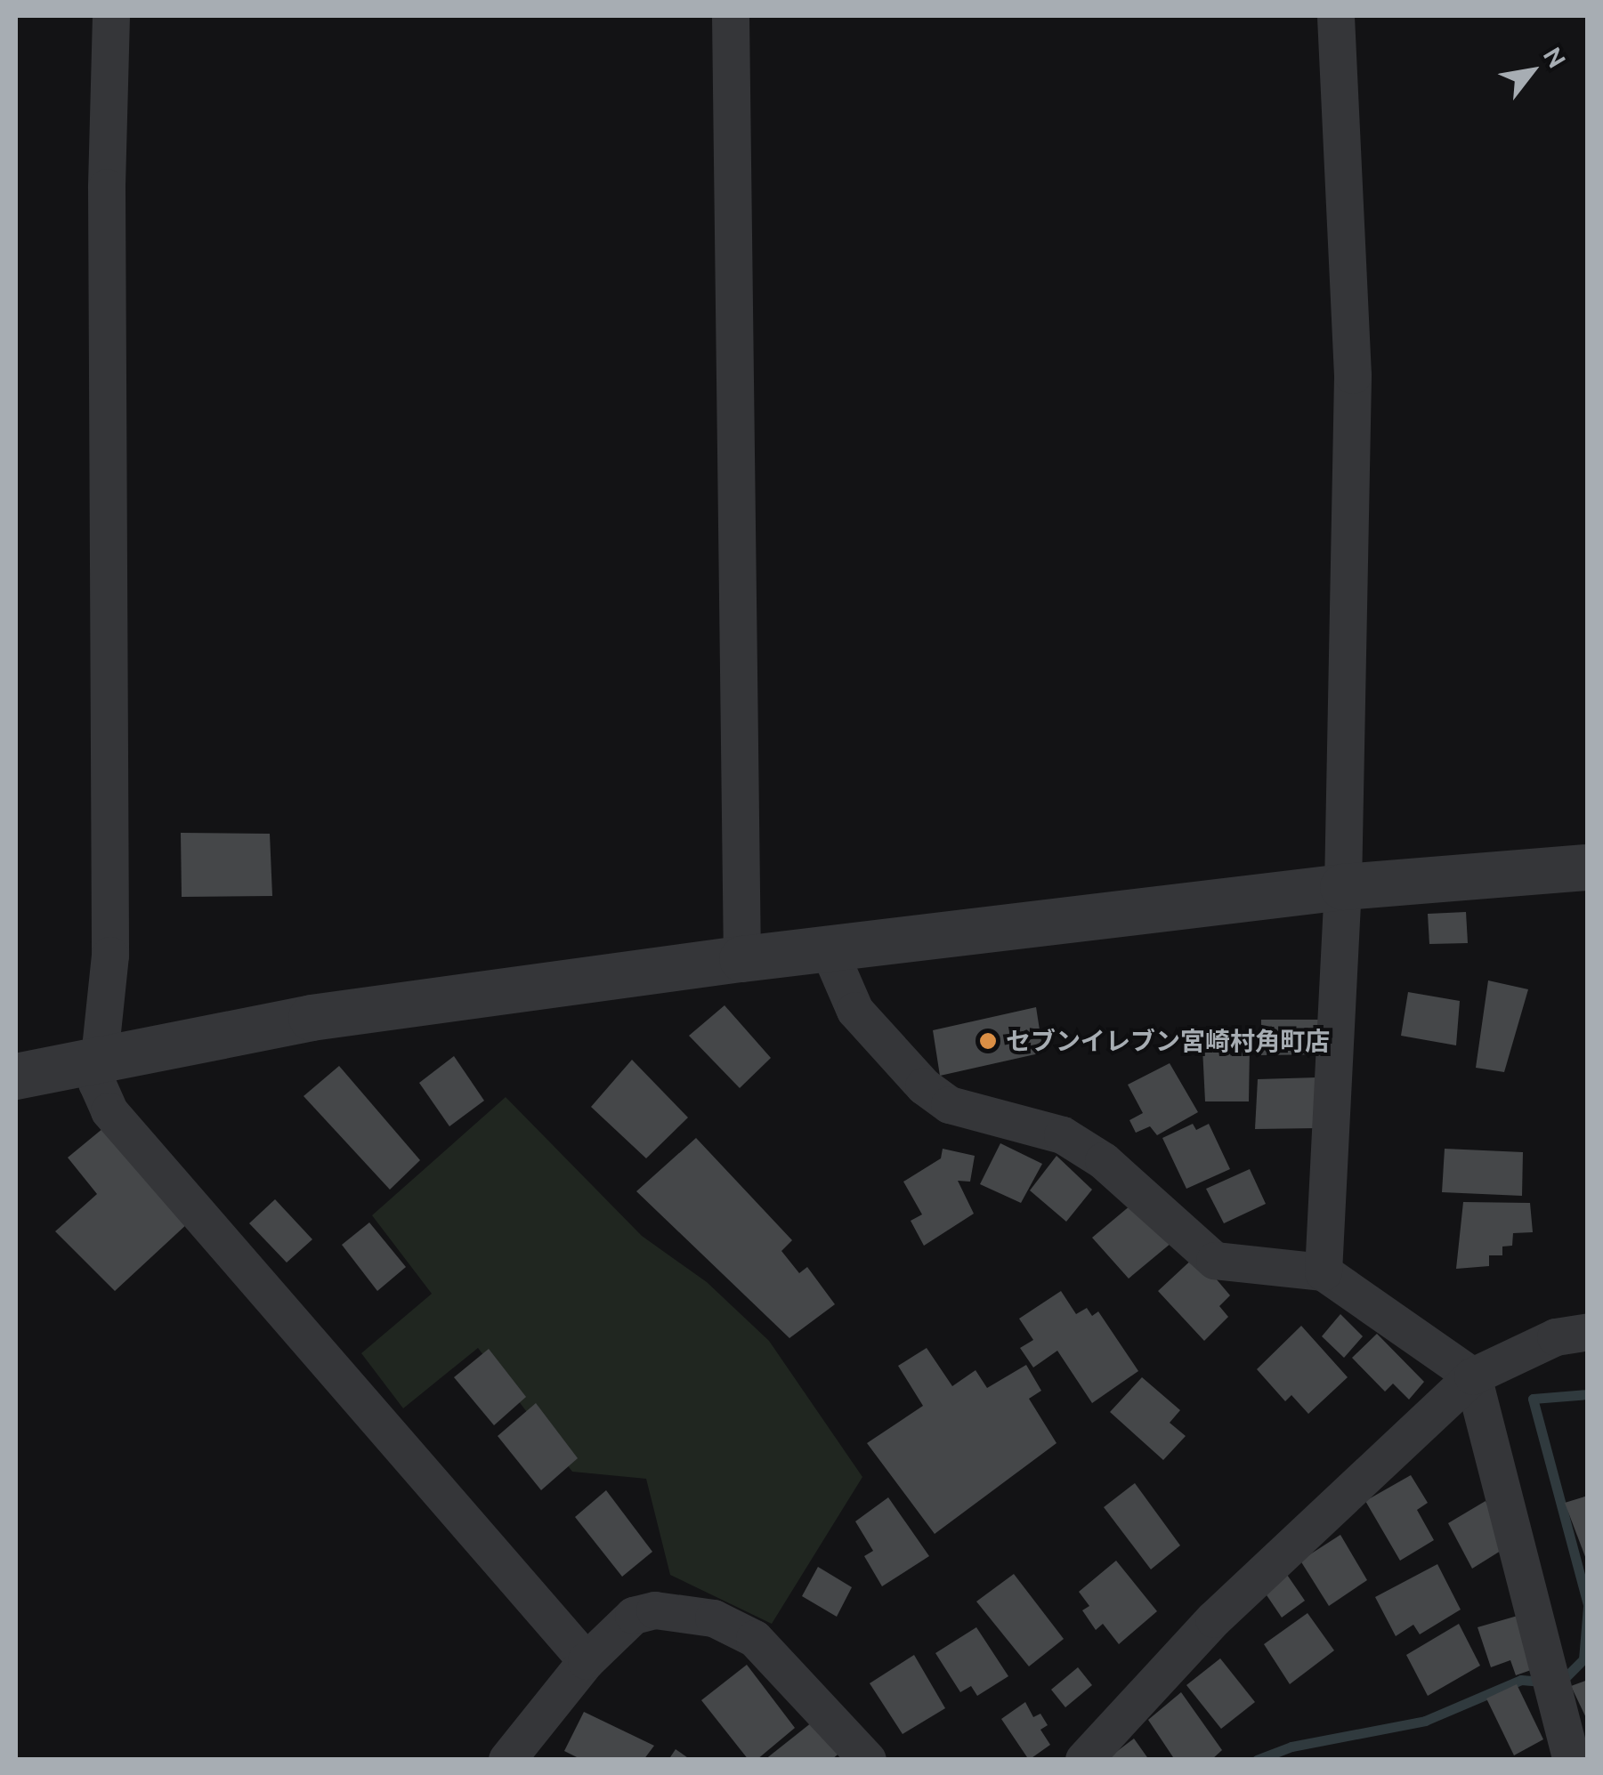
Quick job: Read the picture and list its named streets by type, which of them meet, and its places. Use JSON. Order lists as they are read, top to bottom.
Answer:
{
  "places": ["セブンイレブン宮崎村角町店"],
  "north": "top right"
}
